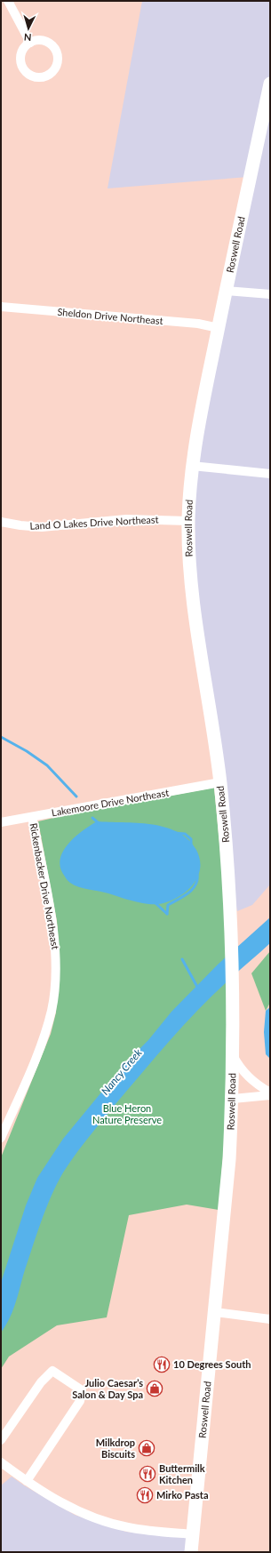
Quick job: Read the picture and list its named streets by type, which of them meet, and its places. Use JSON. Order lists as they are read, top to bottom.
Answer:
{
  "streets": {
    "main road": ["Roswell Road"],
    "street": [
      "Sheldon Drive Northeast",
      "Land O Lakes Drive Northeast",
      "Lakemoore Drive Northeast",
      "Rickenbacker Drive Northeast"
    ]
  },
  "crossings": [
    ["Roswell Road", "Sheldon Drive Northeast"],
    ["Roswell Road", "Land O Lakes Drive Northeast"],
    ["Roswell Road", "Lakemoore Drive Northeast"],
    ["Lakemoore Drive Northeast", "Rickenbacker Drive Northeast"]
  ],
  "water": ["Nancy Creek"],
  "parks": ["Blue Heron Nature Preserve"],
  "places": {
    "restaurant": ["10 Degrees South", "Buttermilk Kitchen", "Mirko Pasta"],
    "shop": ["Julio Caesar’s Salon & Day Spa", "Milkdrop Biscuits"]
  },
  "north": "bottom"
}
